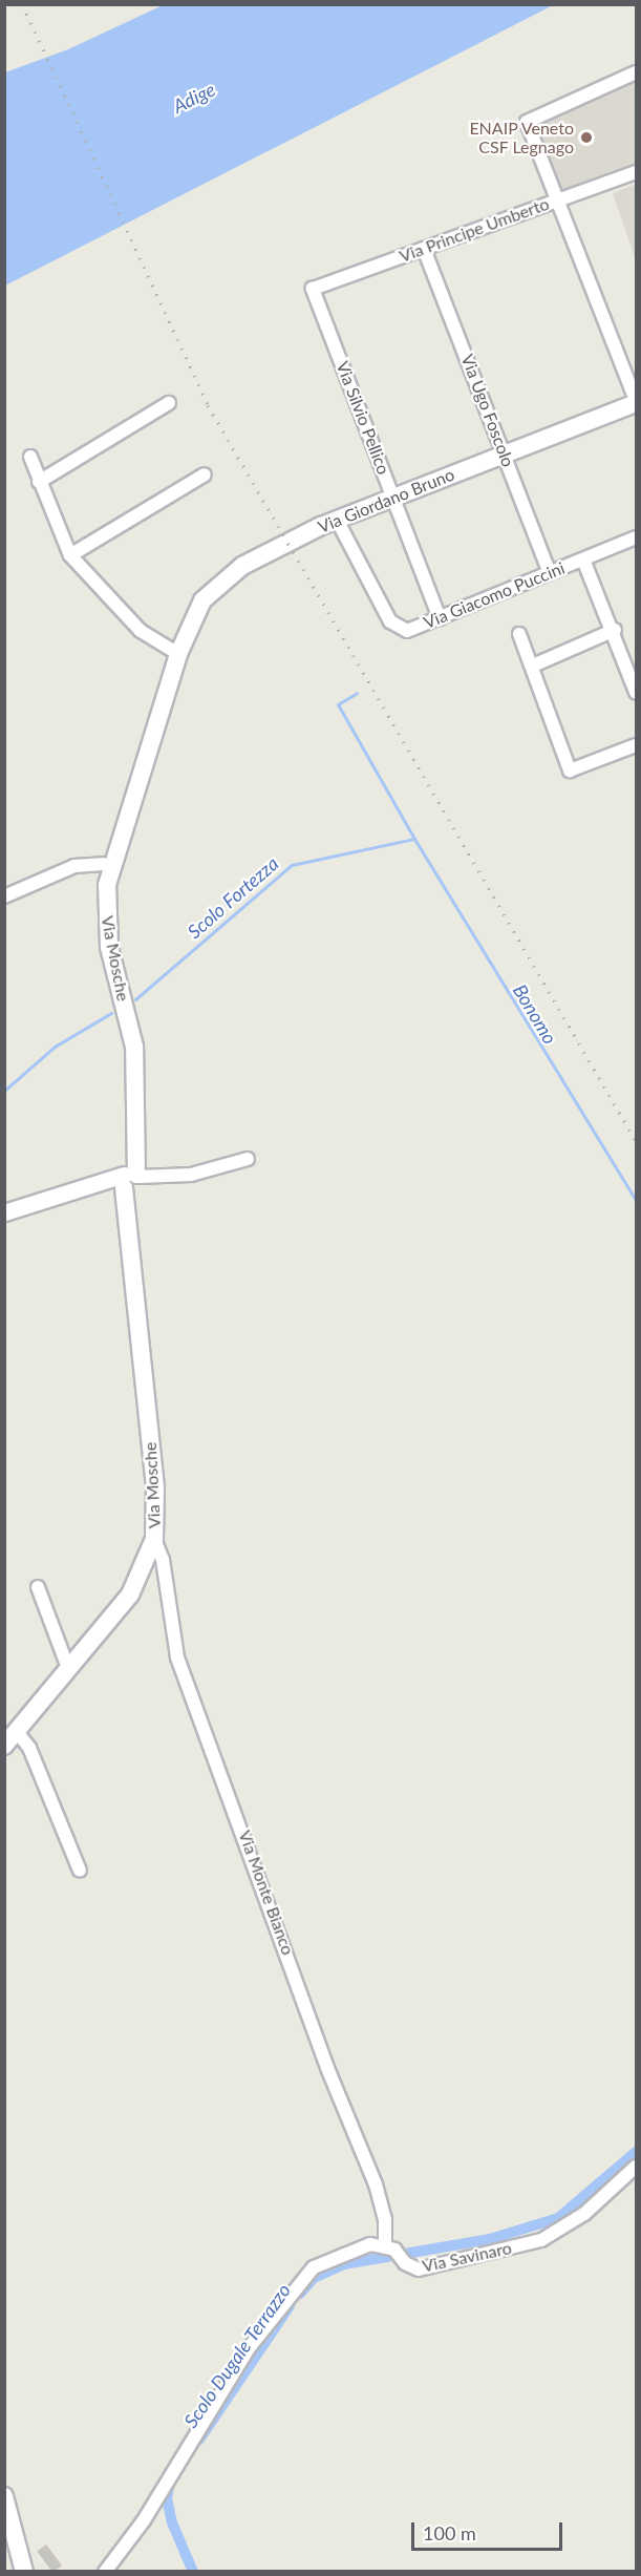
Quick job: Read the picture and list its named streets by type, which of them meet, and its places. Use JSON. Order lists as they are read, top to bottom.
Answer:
{
  "streets": {
    "main road": ["Via Giordano Bruno", "Via Mosche"],
    "street": [
      "Via Principe Umberto",
      "Via Ugo Foscolo",
      "Via Silvio Pellico",
      "Via Giacomo Puccini",
      "Via Monte Bianco",
      "Via Savinaro"
    ]
  },
  "crossings": [
    ["Via Principe Umberto", "Via Ugo Foscolo"],
    ["Via Principe Umberto", "Via Silvio Pellico"],
    ["Via Ugo Foscolo", "Via Giordano Bruno"],
    ["Via Ugo Foscolo", "Via Giacomo Puccini"],
    ["Via Silvio Pellico", "Via Giordano Bruno"],
    ["Via Silvio Pellico", "Via Giacomo Puccini"],
    ["Via Giordano Bruno", "Via Giacomo Puccini"],
    ["Via Giordano Bruno", "Via Mosche"],
    ["Via Mosche", "Via Monte Bianco"],
    ["Via Monte Bianco", "Via Savinaro"]
  ],
  "water": [
    "Adige",
    "Scolo Fortezza",
    "Bonomo",
    "Scolo Dugale Terrazzo"
  ],
  "places": ["ENAIP Veneto CSF Legnago"],
  "scale_bar": "100 m"
}
